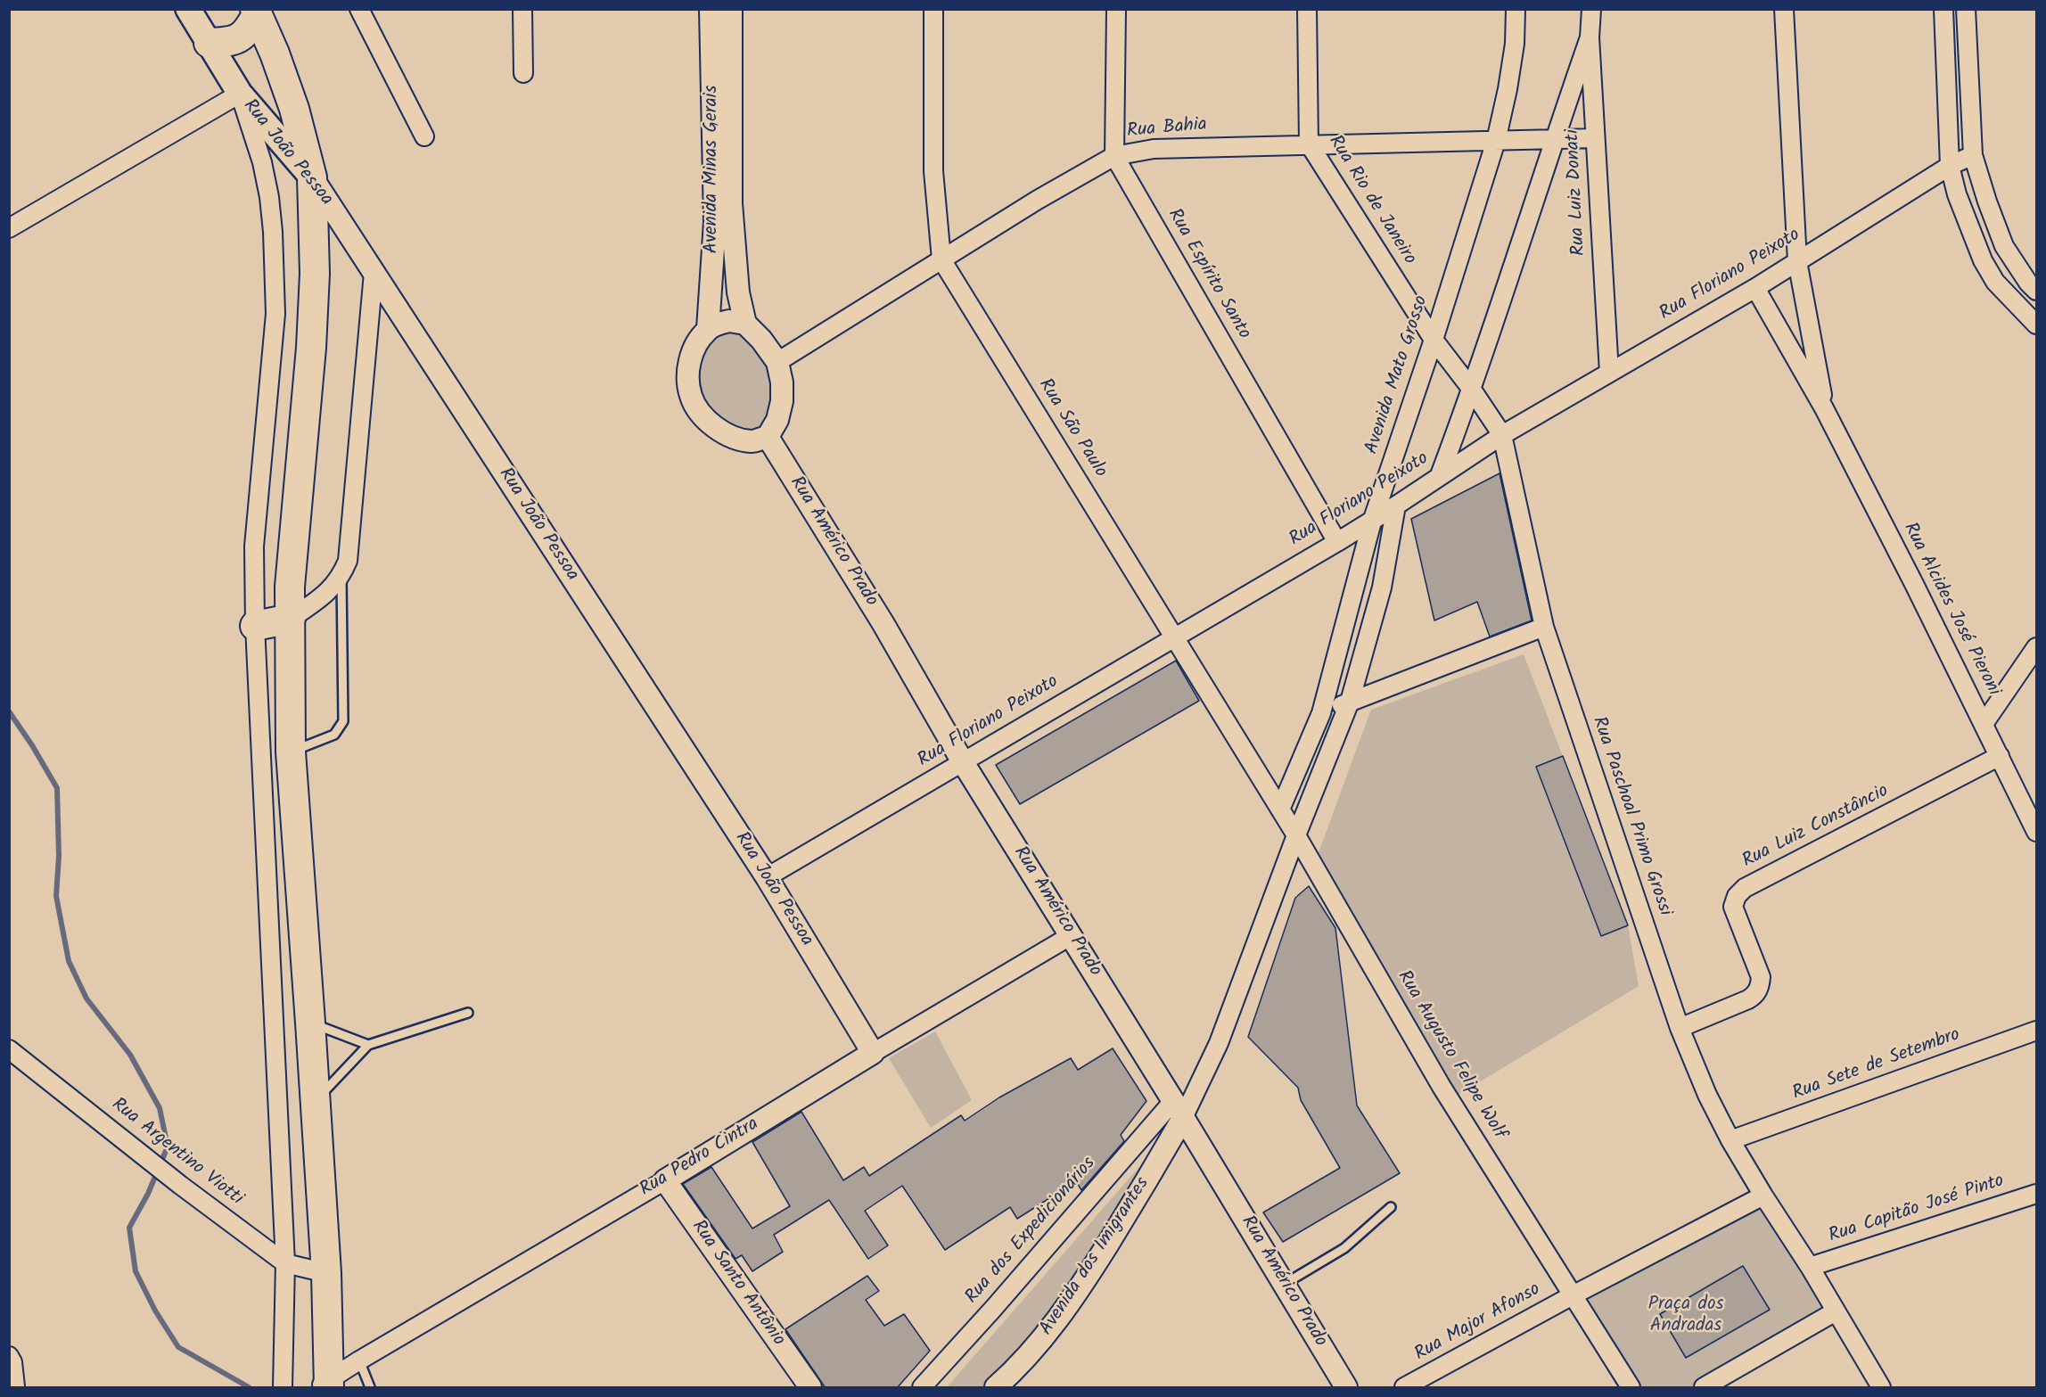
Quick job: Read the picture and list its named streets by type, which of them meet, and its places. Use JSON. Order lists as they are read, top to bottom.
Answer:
{
  "streets": {
    "main road": ["Rua João Pessoa"],
    "street": [
      "Rua Bahia",
      "Avenida Minas Gerais",
      "Rua Luiz Donati",
      "Rua Rio de Janeiro",
      "Rua Espírito Santo",
      "Rua Floriano Peixoto",
      "Avenida Mato Grosso",
      "Rua São Paulo",
      "Rua Américo Prado",
      "Rua Alcides José Pieroni",
      "Rua Paschoal Primo Grossi",
      "Rua Luiz Constâncio",
      "Rua Augusto Felipe Wolf",
      "Rua Sete de Setembro",
      "Rua Argentino Viotti",
      "Rua Pedro Cintra",
      "Rua Capitão José Pinto",
      "Rua dos Expedicionários",
      "Avenida dos Imigrantes",
      "Rua Santo Antônio",
      "Rua Major Afonso"
    ]
  },
  "crossings": [
    ["Rua Bahia", "Avenida Minas Gerais"],
    ["Rua Bahia", "Rua Luiz Donati"],
    ["Rua Bahia", "Rua Rio de Janeiro"],
    ["Rua Bahia", "Rua Espírito Santo"],
    ["Rua Bahia", "Avenida Mato Grosso"],
    ["Rua Bahia", "Rua São Paulo"],
    ["Rua Bahia", "Rua Américo Prado"],
    ["Rua João Pessoa", "Rua Floriano Peixoto"],
    ["Rua João Pessoa", "Rua Pedro Cintra"],
    ["Avenida Minas Gerais", "Rua Américo Prado"],
    ["Rua Luiz Donati", "Rua Floriano Peixoto"],
    ["Rua Rio de Janeiro", "Rua Floriano Peixoto"],
    ["Rua Rio de Janeiro", "Avenida Mato Grosso"],
    ["Rua Rio de Janeiro", "Rua Paschoal Primo Grossi"],
    ["Rua Espírito Santo", "Rua Floriano Peixoto"],
    ["Rua Floriano Peixoto", "Avenida Mato Grosso"],
    ["Rua Floriano Peixoto", "Rua São Paulo"],
    ["Rua Floriano Peixoto", "Rua Américo Prado"],
    ["Rua Floriano Peixoto", "Rua Alcides José Pieroni"],
    ["Rua Floriano Peixoto", "Rua Paschoal Primo Grossi"],
    ["Avenida Mato Grosso", "Rua São Paulo"],
    ["Rua São Paulo", "Rua Augusto Felipe Wolf"],
    ["Rua São Paulo", "Rua dos Expedicionários"],
    ["Rua Américo Prado", "Rua Pedro Cintra"],
    ["Rua Américo Prado", "Rua dos Expedicionários"],
    ["Rua Américo Prado", "Avenida dos Imigrantes"],
    ["Rua Alcides José Pieroni", "Rua Luiz Constâncio"],
    ["Rua Paschoal Primo Grossi", "Rua Luiz Constâncio"],
    ["Rua Paschoal Primo Grossi", "Rua Sete de Setembro"],
    ["Rua Augusto Felipe Wolf", "Rua dos Expedicionários"],
    ["Rua Augusto Felipe Wolf", "Rua Major Afonso"],
    ["Rua Pedro Cintra", "Rua Santo Antônio"],
    ["Rua dos Expedicionários", "Avenida dos Imigrantes"]
  ],
  "parks": ["Praça dos Andradas"]
}
